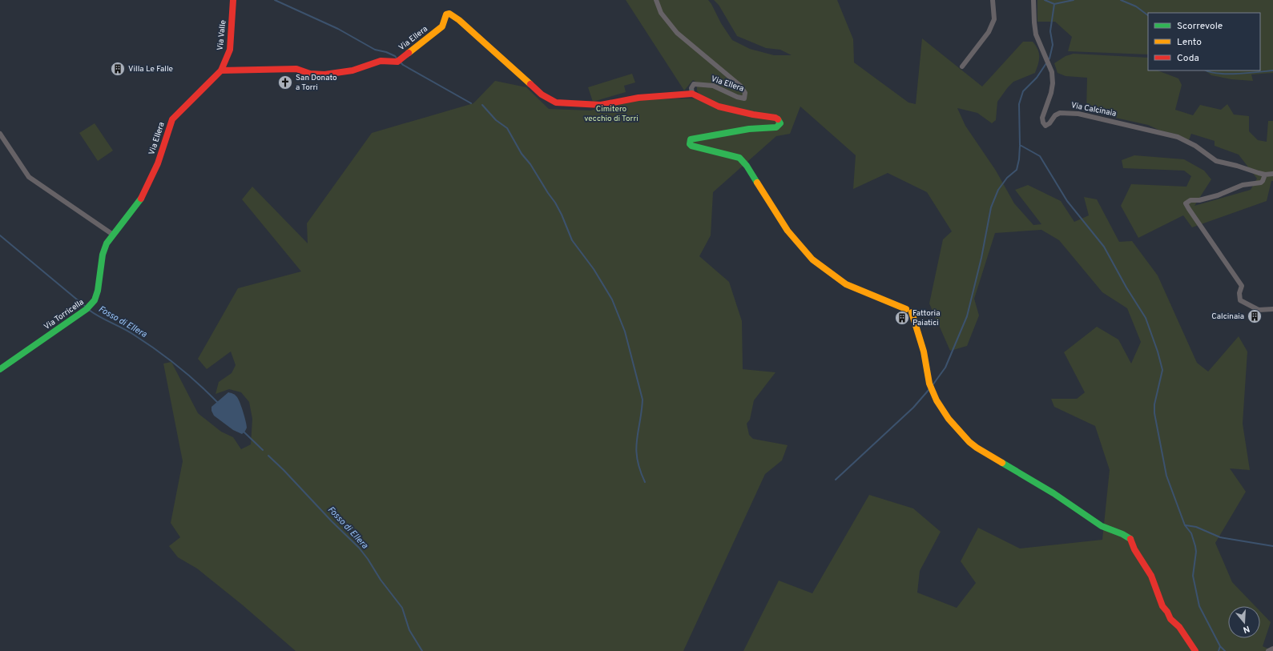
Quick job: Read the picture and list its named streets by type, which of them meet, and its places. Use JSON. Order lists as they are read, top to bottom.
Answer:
{
  "streets": {
    "street": [
      "Via Valle",
      "Via Ellera",
      "Via Calcinaia",
      "Via Torricella"
    ]
  },
  "crossings": [
    ["Via Valle", "Via Ellera"],
    ["Via Ellera", "Via Torricella"]
  ],
  "water": ["Fosso di Ellera"],
  "parks": ["Cimitero vecchio di Torri"],
  "places": {
    "building": ["Villa Le Falle", "Calcinaia", "Fattoria Paiatici"],
    "church": ["San Donato a Torri"]
  },
  "legend": ["Scorrevole", "Lento", "Coda"],
  "north": "bottom"
}
